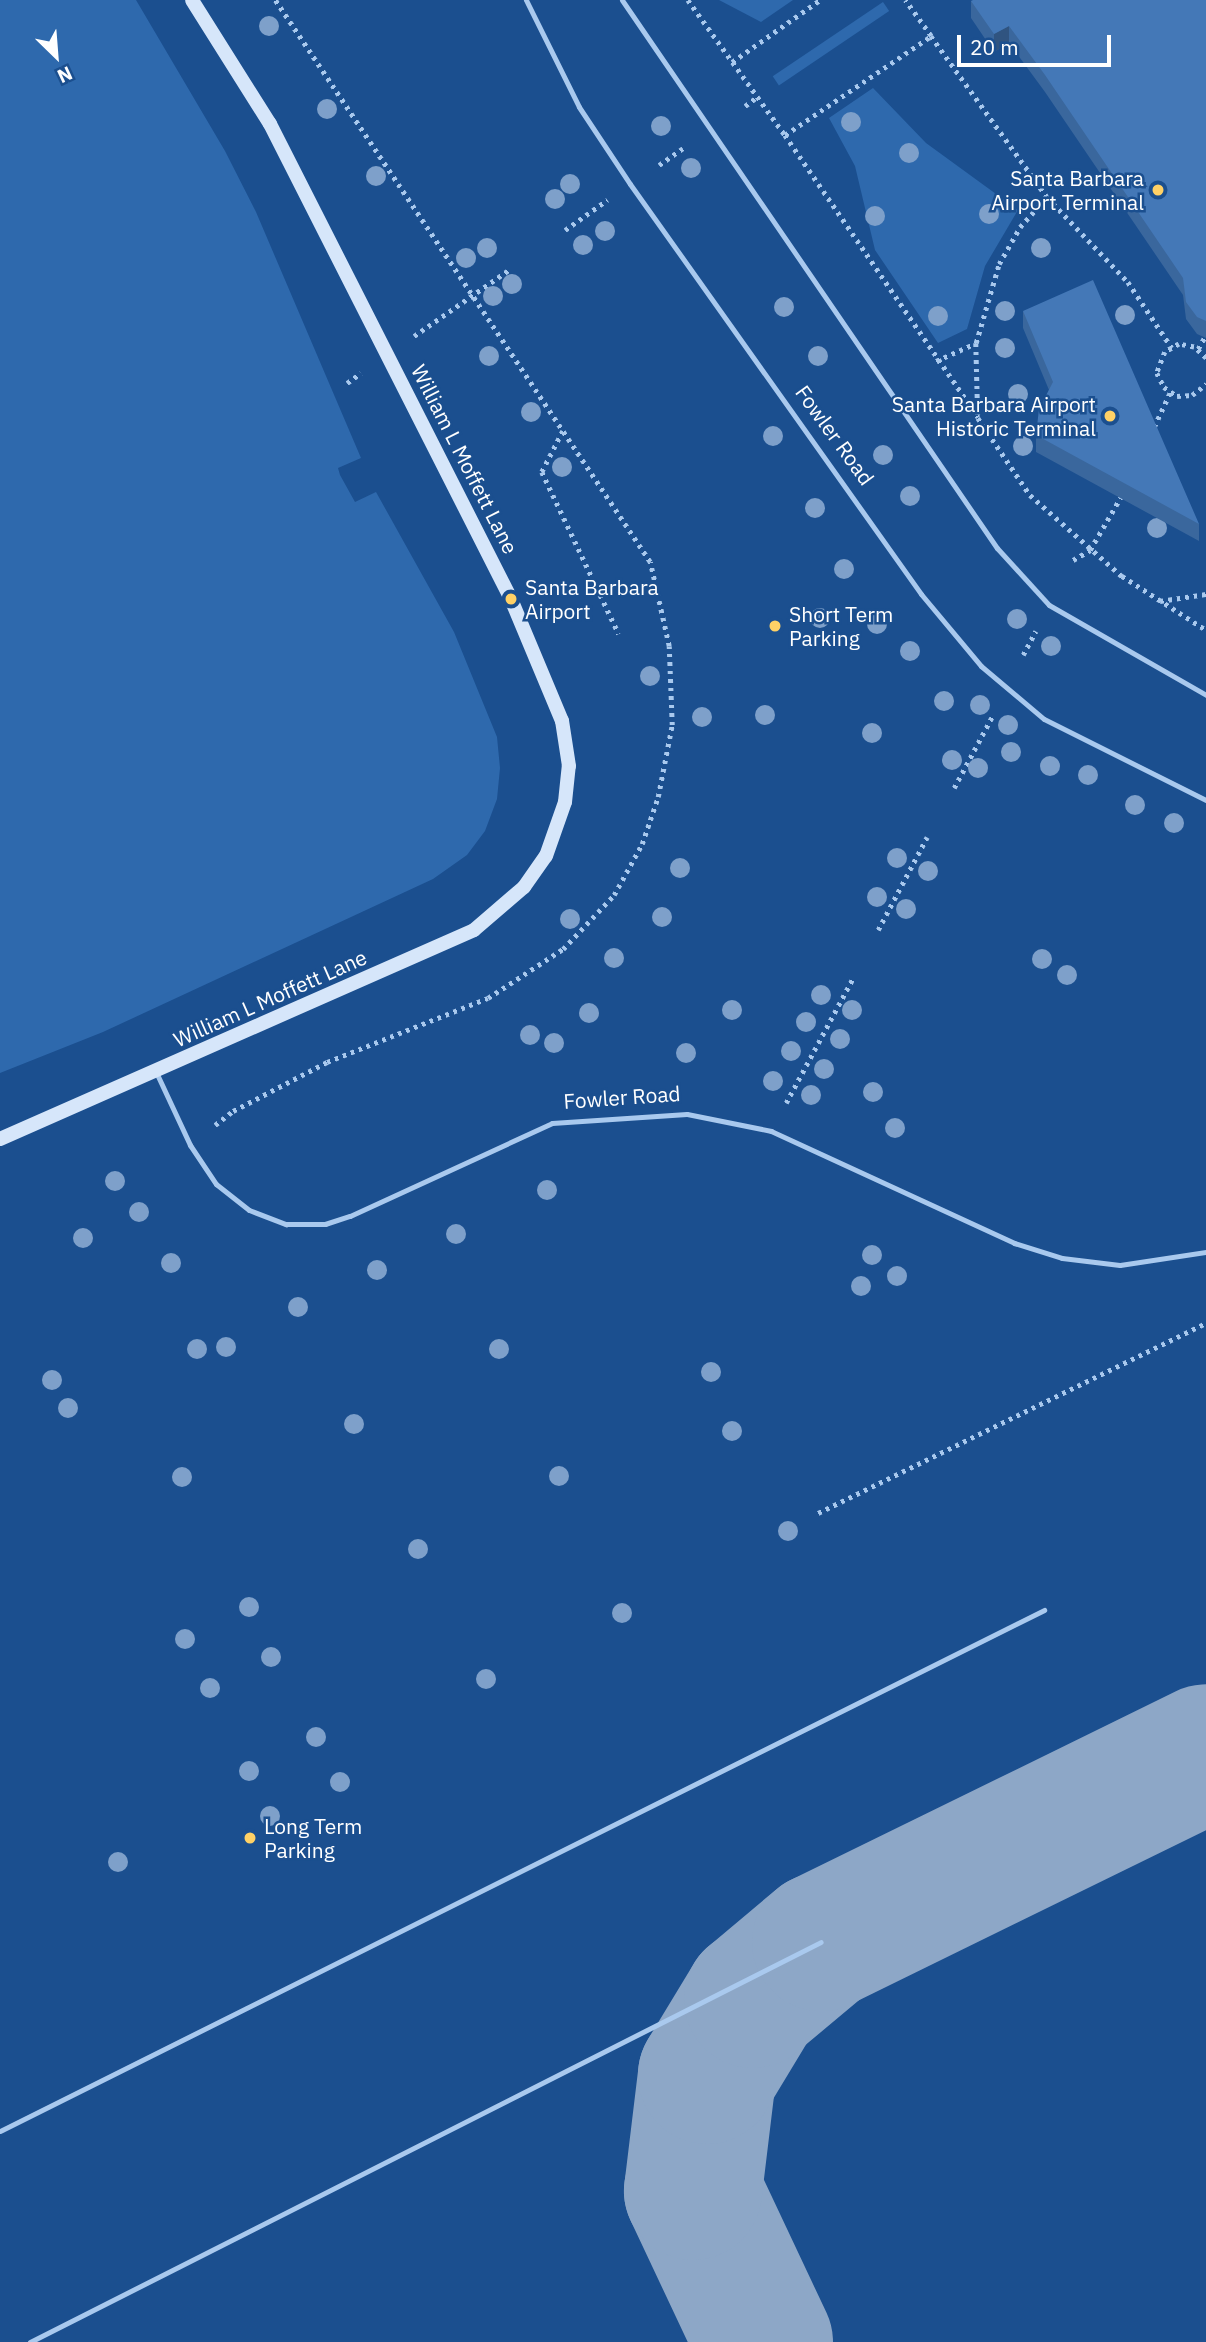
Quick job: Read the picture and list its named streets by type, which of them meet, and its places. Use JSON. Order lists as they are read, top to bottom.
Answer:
{
  "streets": {
    "street": ["William L Moffett Lane"],
    "lane": ["Fowler Road"]
  },
  "crossings": [
    ["Fowler Road", "William L Moffett Lane"]
  ],
  "places": [
    "Santa Barbara Airport Terminal",
    "Santa Barbara Airport Historic Terminal",
    "Santa Barbara Airport",
    "Short Term Parking",
    "Long Term Parking"
  ],
  "scale_bar": "20 m",
  "north": "bottom right"
}
